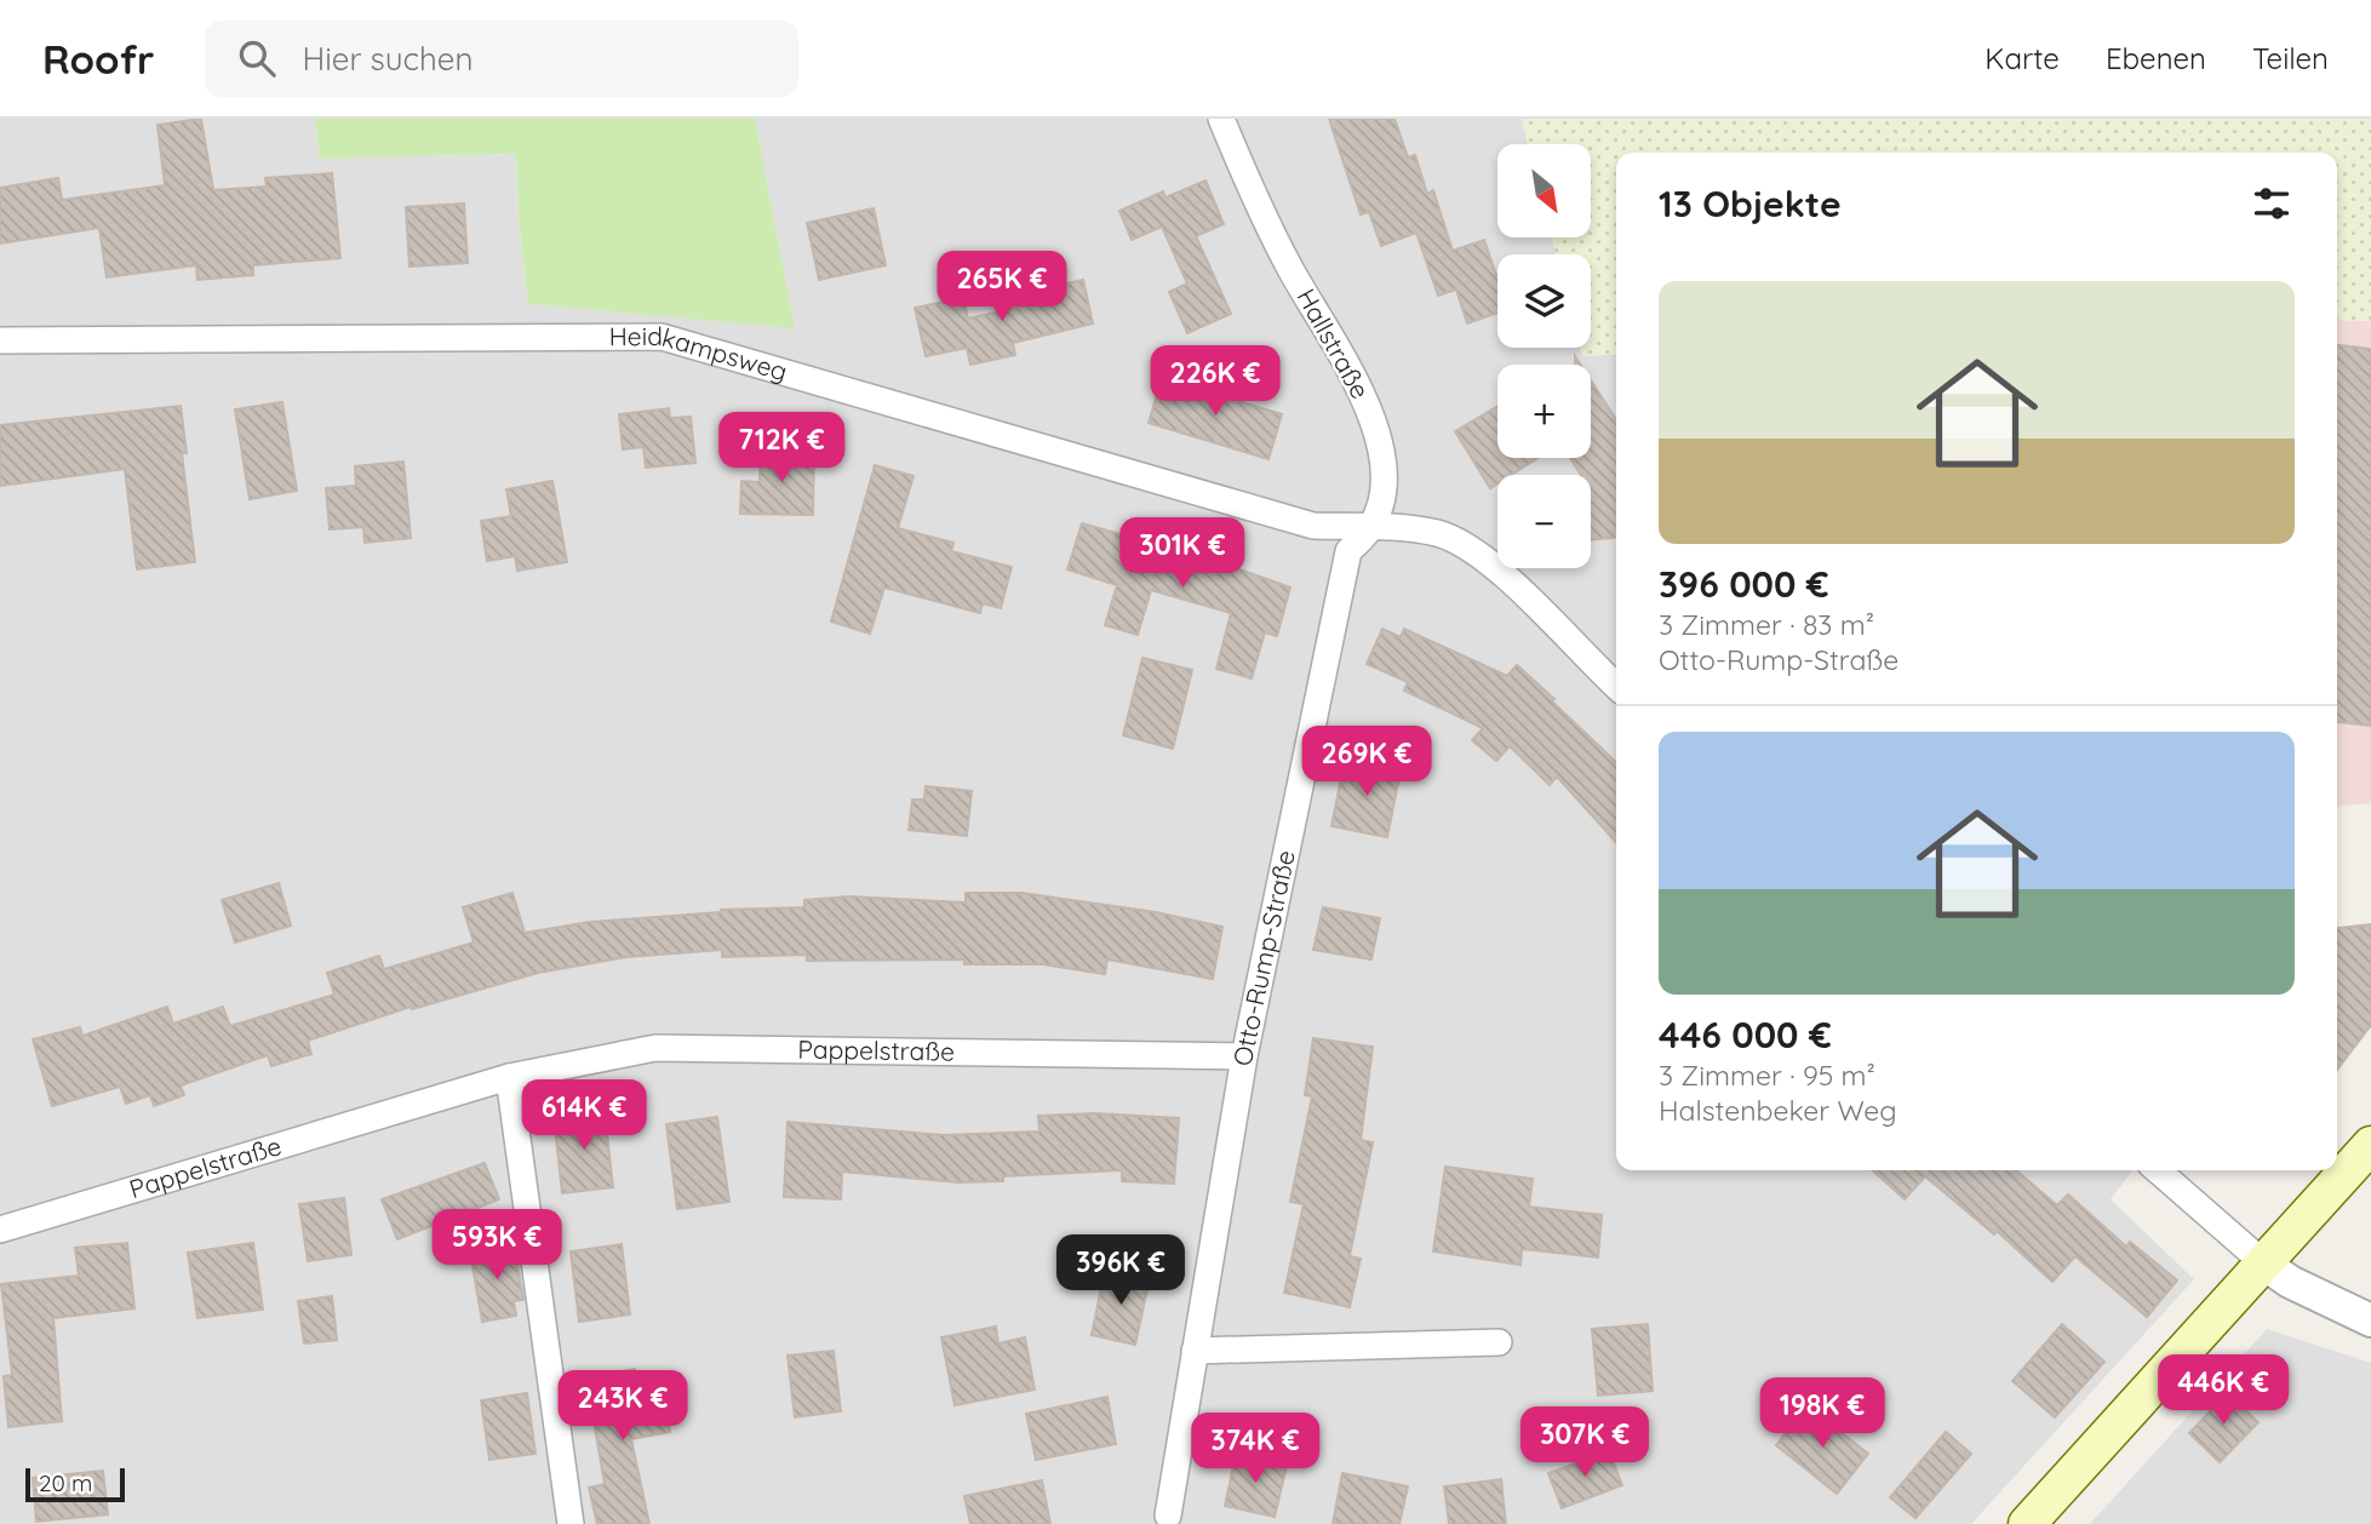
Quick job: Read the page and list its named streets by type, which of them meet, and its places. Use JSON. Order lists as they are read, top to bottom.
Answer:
{
  "streets": {
    "street": [
      "Hallstraße",
      "Heidkampsweg",
      "Otto-Rump-Straße",
      "Pappelstraße"
    ]
  },
  "crossings": [
    ["Hallstraße", "Heidkampsweg"],
    ["Hallstraße", "Otto-Rump-Straße"],
    ["Heidkampsweg", "Otto-Rump-Straße"],
    ["Otto-Rump-Straße", "Pappelstraße"]
  ],
  "scale_bar": "20 m",
  "north": "bottom right",
  "page": {
    "header": "Roofr",
    "search": "Hier suchen",
    "nav": ["Karte", "Ebenen", "Teilen"],
    "map_buttons": ["+", "−"],
    "heading": "13 Objekte",
    "price": [
      "265K €",
      "226K €",
      "712K €",
      "301K €",
      "269K €",
      "614K €",
      "593K €",
      "396K €",
      "446K €",
      "243K €",
      "198K €",
      "307K €",
      "374K €"
    ],
    "list": [
      {
        "name": "396 000 €",
        "note": "3 Zimmer · 83 m² · Otto-Rump-Straße"
      },
      {
        "name": "446 000 €",
        "note": "3 Zimmer · 95 m² · Halstenbeker Weg"
      }
    ],
    "scale": "20 m"
  }
}
